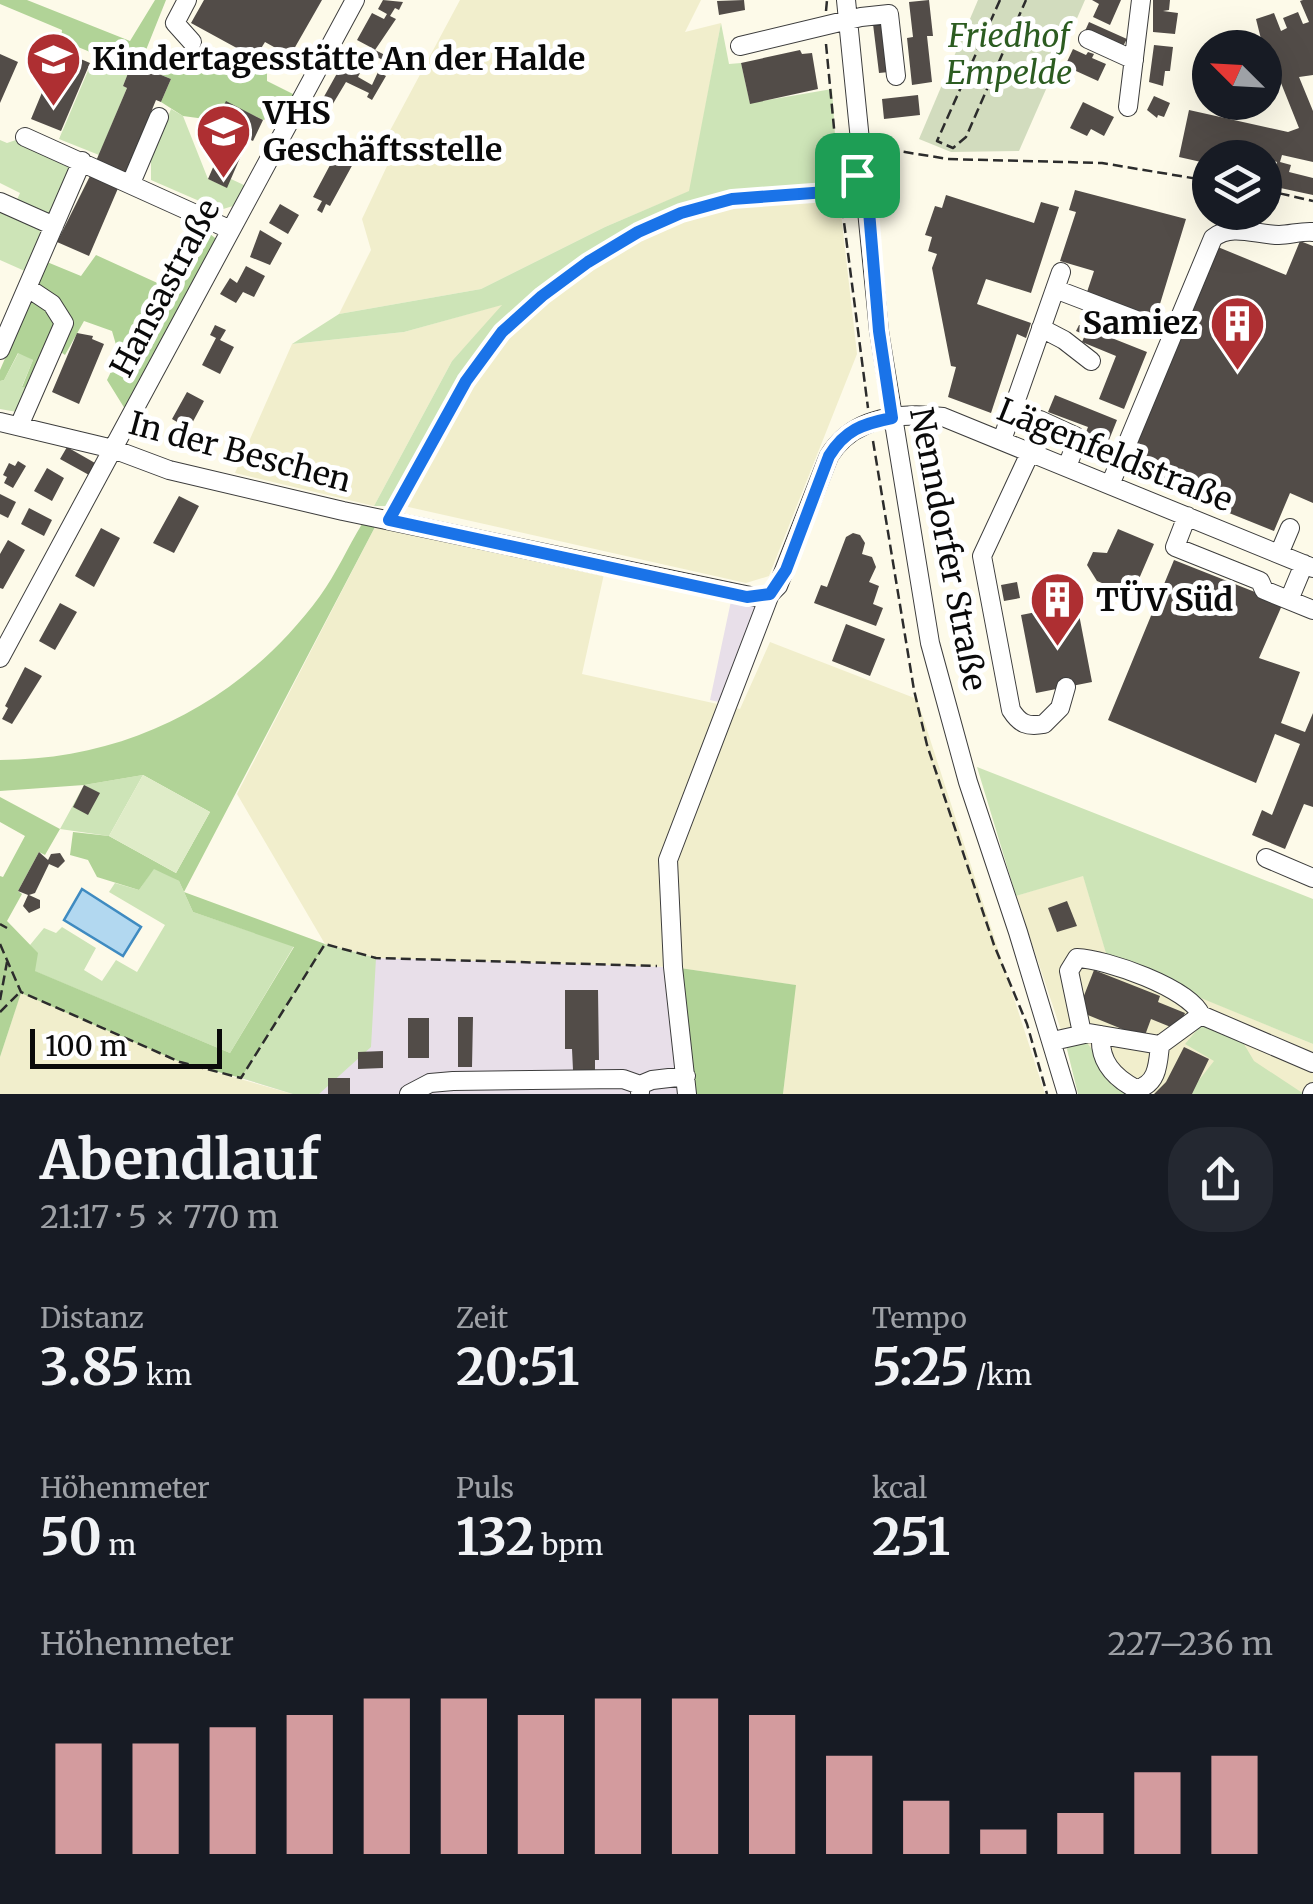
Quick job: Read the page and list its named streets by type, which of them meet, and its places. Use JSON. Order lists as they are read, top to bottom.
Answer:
{
  "streets": {
    "street": [
      "Hansastraße",
      "In der Beschen",
      "Lägenfeldstraße",
      "Nenndorfer Straße"
    ]
  },
  "crossings": [
    ["Hansastraße", "In der Beschen"],
    ["Lägenfeldstraße", "Nenndorfer Straße"]
  ],
  "parks": ["Friedhof Empelde"],
  "places": {
    "school or university": ["Kindertagesstätte An der Halde", "VHS Geschäftsstelle"],
    "building": ["Samiez", "TÜV Süd"]
  },
  "scale_bar": "100 m",
  "north": "top left",
  "page": {
    "scale": "100 m",
    "heading": ["Abendlauf", "21:17 · 5 × 770 m"],
    "stats": [
      ["Distanz", "3.85 km"],
      ["Zeit", "20:51"],
      ["Tempo", "5:25 /km"],
      ["Höhenmeter", "50 m"],
      ["Puls", "132 bpm"],
      ["kcal", "251"]
    ],
    "chart": ["Höhenmeter", "227–236 m"]
  }
}
